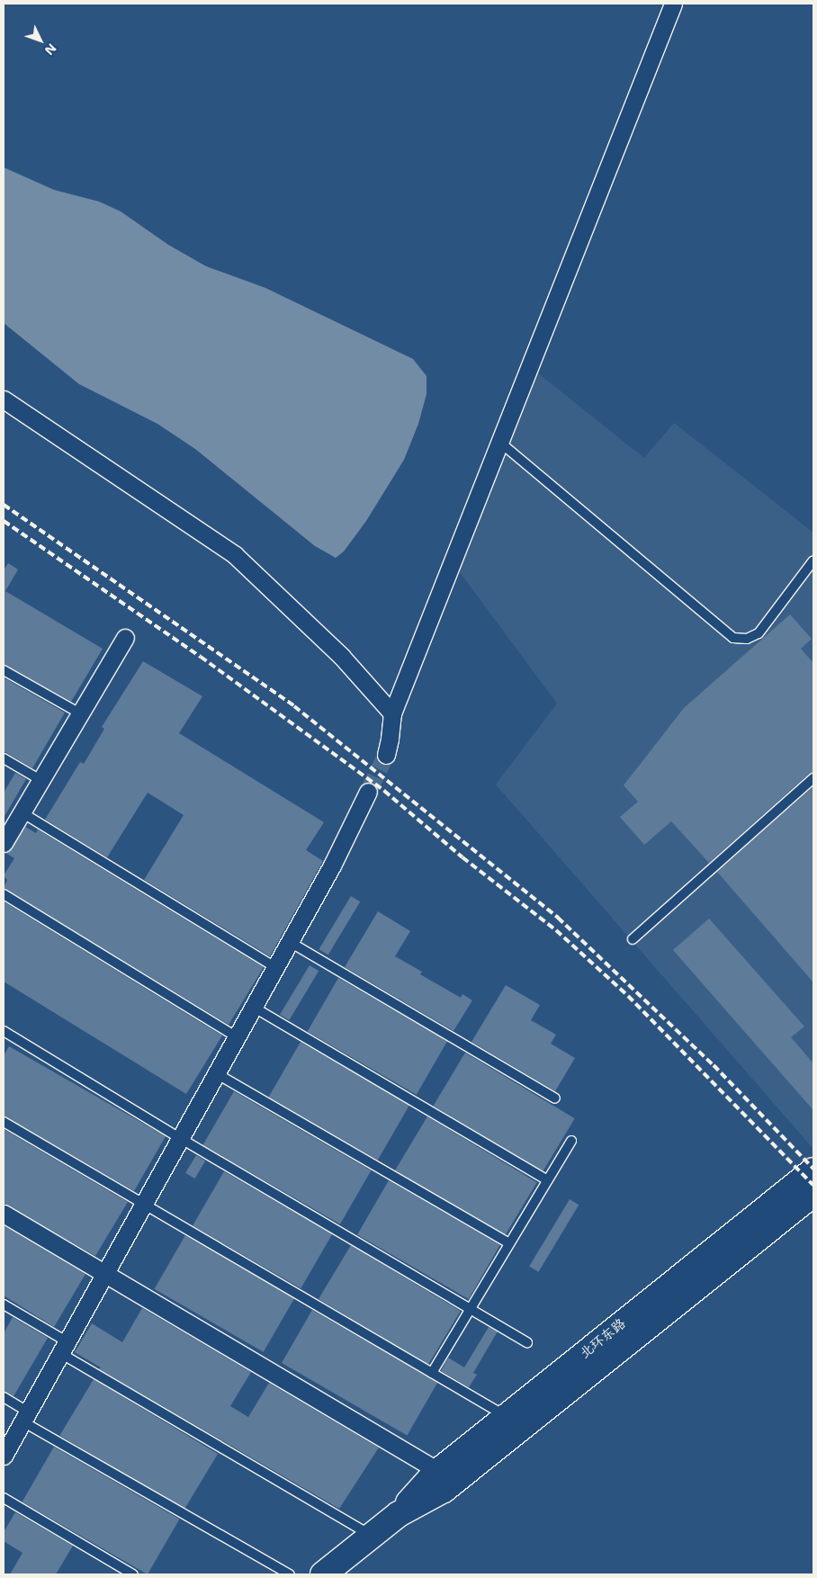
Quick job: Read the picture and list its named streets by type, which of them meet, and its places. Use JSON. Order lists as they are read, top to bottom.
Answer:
{
  "streets": {
    "main road": ["北环东路"]
  },
  "north": "bottom right"
}
